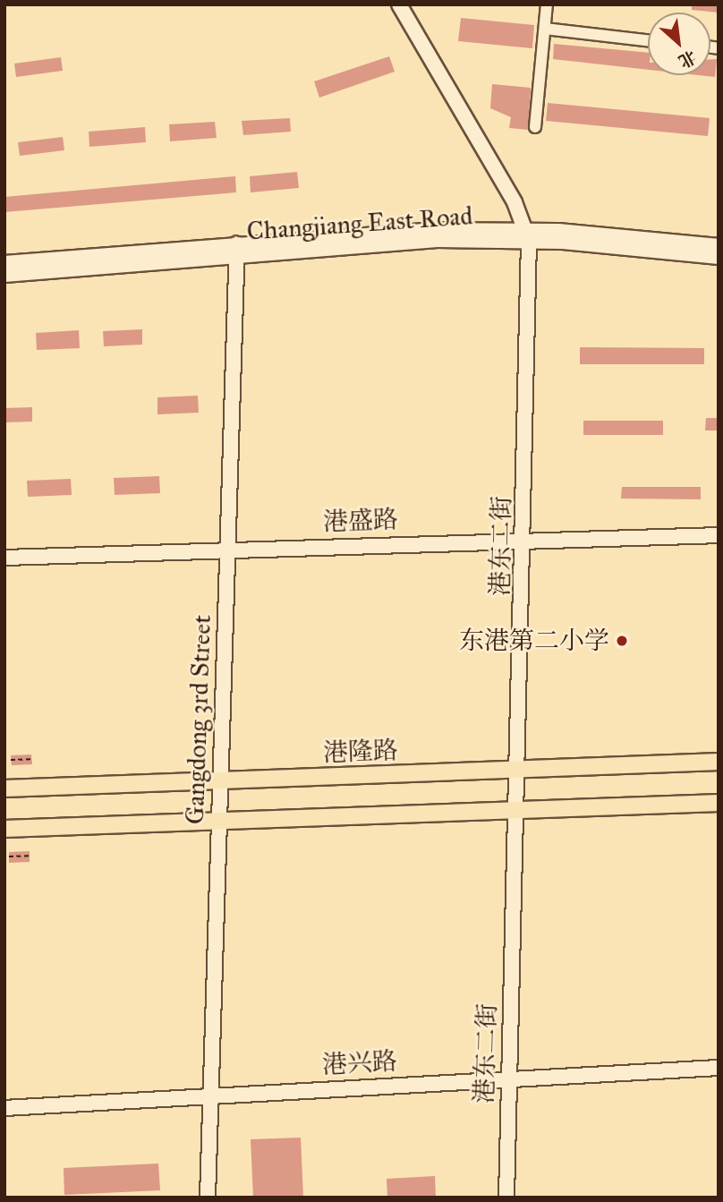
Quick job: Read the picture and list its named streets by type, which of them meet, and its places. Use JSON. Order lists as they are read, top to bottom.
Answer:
{
  "streets": {
    "main road": [
      "Changjiang East Road",
      "港盛路",
      "港东二街",
      "Gangdong 3rd Street",
      "港隆路",
      "港兴路"
    ]
  },
  "crossings": [
    ["Changjiang East Road", "港东二街"],
    ["Changjiang East Road", "Gangdong 3rd Street"],
    ["港盛路", "港东二街"],
    ["港盛路", "Gangdong 3rd Street"],
    ["港东二街", "港隆路"],
    ["港东二街", "港兴路"],
    ["Gangdong 3rd Street", "港隆路"],
    ["Gangdong 3rd Street", "港兴路"]
  ],
  "places": ["东港第二小学"],
  "north": "bottom right"
}
